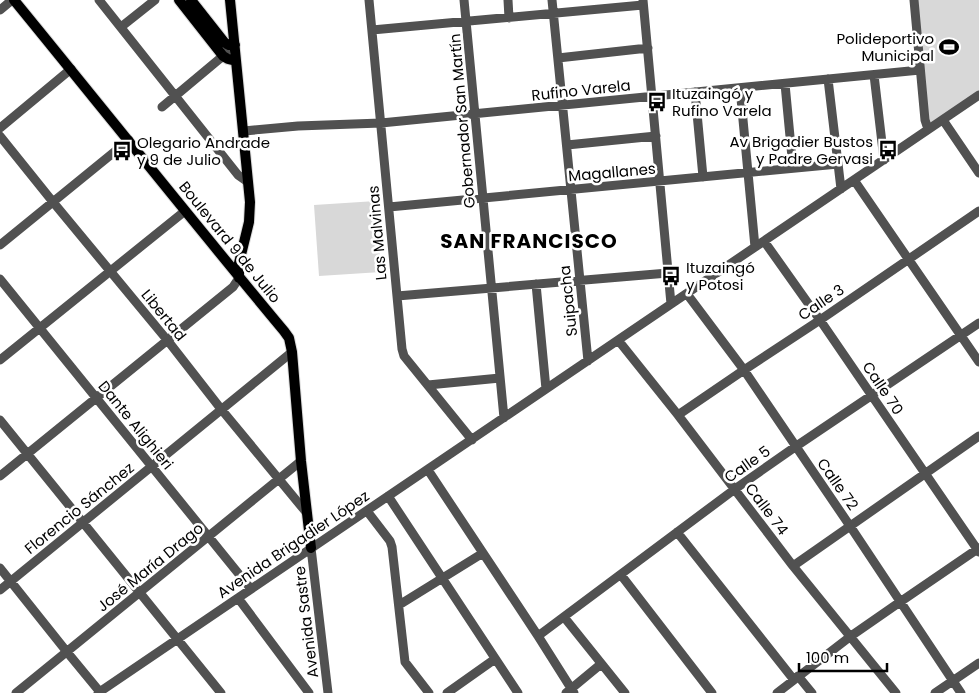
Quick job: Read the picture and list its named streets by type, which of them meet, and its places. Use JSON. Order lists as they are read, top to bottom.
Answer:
{
  "streets": {
    "main road": ["Boulevard 9 de Julio"],
    "street": [
      "Rufino Varela",
      "Gobernador San Martín",
      "Magallanes",
      "Las Malvinas",
      "Suipacha",
      "Calle 3",
      "Libertad",
      "Calle 70",
      "Dante Alighieri",
      "Calle 5",
      "Calle 72",
      "Florencio Sánchez",
      "Calle 74",
      "Avenida Brigadier López",
      "José María Drago",
      "Avenida Sastre"
    ]
  },
  "crossings": [
    ["Rufino Varela", "Gobernador San Martín"],
    ["Rufino Varela", "Las Malvinas"],
    ["Rufino Varela", "Suipacha"],
    ["Gobernador San Martín", "Magallanes"],
    ["Gobernador San Martín", "Avenida Brigadier López"],
    ["Magallanes", "Las Malvinas"],
    ["Magallanes", "Suipacha"],
    ["Las Malvinas", "Avenida Brigadier López"],
    ["Boulevard 9 de Julio", "Libertad"],
    ["Boulevard 9 de Julio", "Florencio Sánchez"],
    ["Boulevard 9 de Julio", "Avenida Brigadier López"],
    ["Boulevard 9 de Julio", "José María Drago"],
    ["Boulevard 9 de Julio", "Avenida Sastre"],
    ["Suipacha", "Avenida Brigadier López"],
    ["Calle 3", "Calle 70"],
    ["Calle 3", "Calle 72"],
    ["Calle 3", "Calle 74"],
    ["Libertad", "Florencio Sánchez"],
    ["Libertad", "José María Drago"],
    ["Calle 70", "Calle 5"],
    ["Calle 70", "Avenida Brigadier López"],
    ["Dante Alighieri", "Florencio Sánchez"],
    ["Dante Alighieri", "Avenida Brigadier López"],
    ["Dante Alighieri", "José María Drago"],
    ["Calle 5", "Calle 72"],
    ["Calle 5", "Calle 74"],
    ["Calle 72", "Avenida Brigadier López"],
    ["Calle 74", "Avenida Brigadier López"],
    ["Avenida Brigadier López", "Avenida Sastre"]
  ],
  "districts": ["SAN FRANCISCO"],
  "places": {
    "sports": ["Polideportivo Municipal"],
    "bus stop": [
      "Ituzaingó y Rufino Varela",
      "Av Brigadier Bustos y Padre Gervasi",
      "Olegario Andrade y 9 de Julio",
      "Ituzaingó y Potosi"
    ]
  },
  "scale_bar": "100 m"
}
